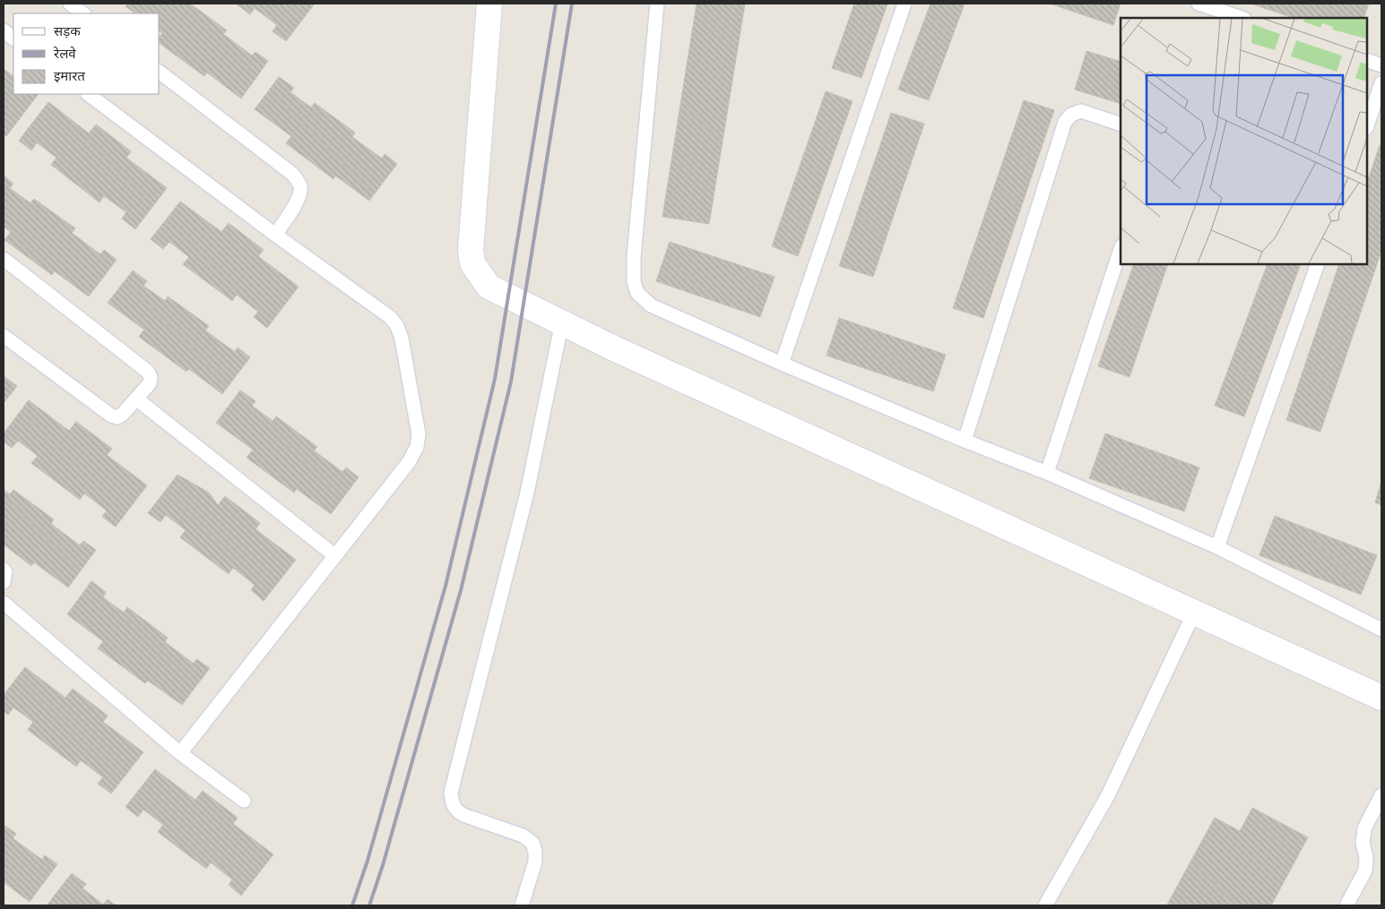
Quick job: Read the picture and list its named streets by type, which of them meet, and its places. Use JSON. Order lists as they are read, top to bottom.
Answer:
{
  "legend": ["सड़क", "रेलवे", "इमारत"]
}
